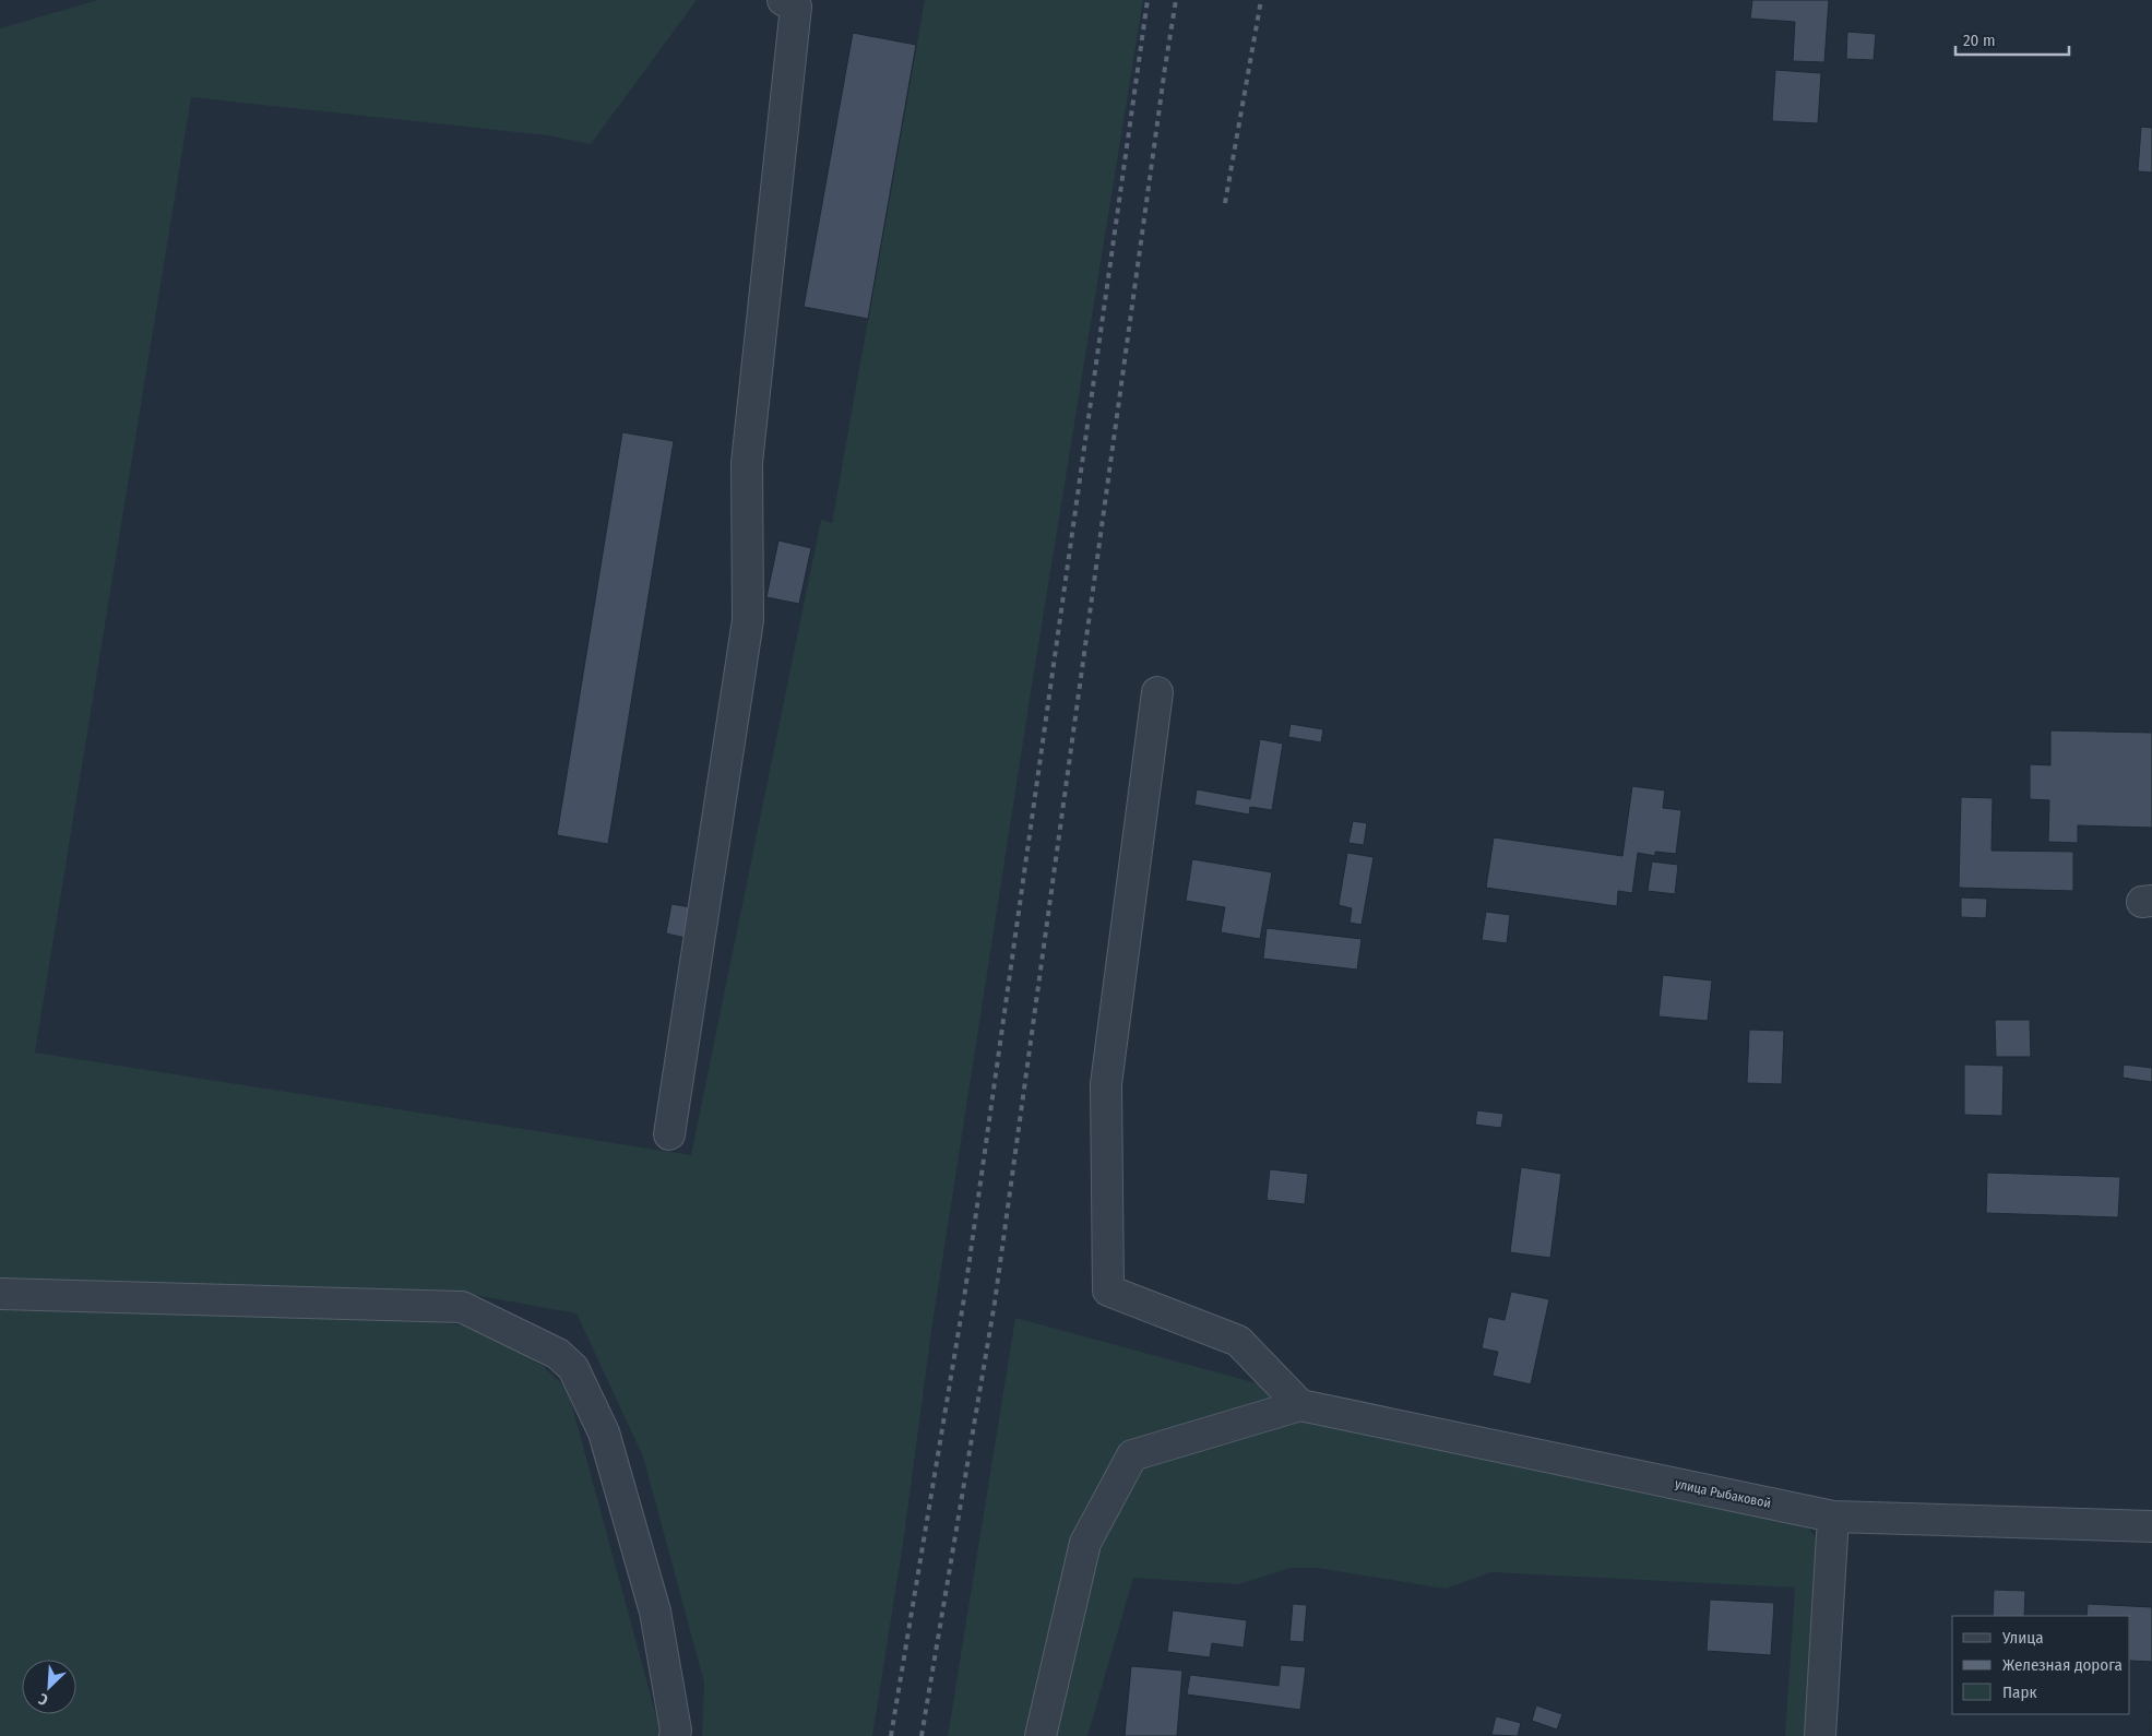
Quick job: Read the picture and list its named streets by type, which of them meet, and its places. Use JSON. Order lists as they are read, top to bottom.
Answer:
{
  "streets": {
    "street": ["улица Рыбаковой"]
  },
  "legend": ["Улица", "Железная дорога", "Парк"],
  "scale_bar": "20 m",
  "north": "bottom left"
}
